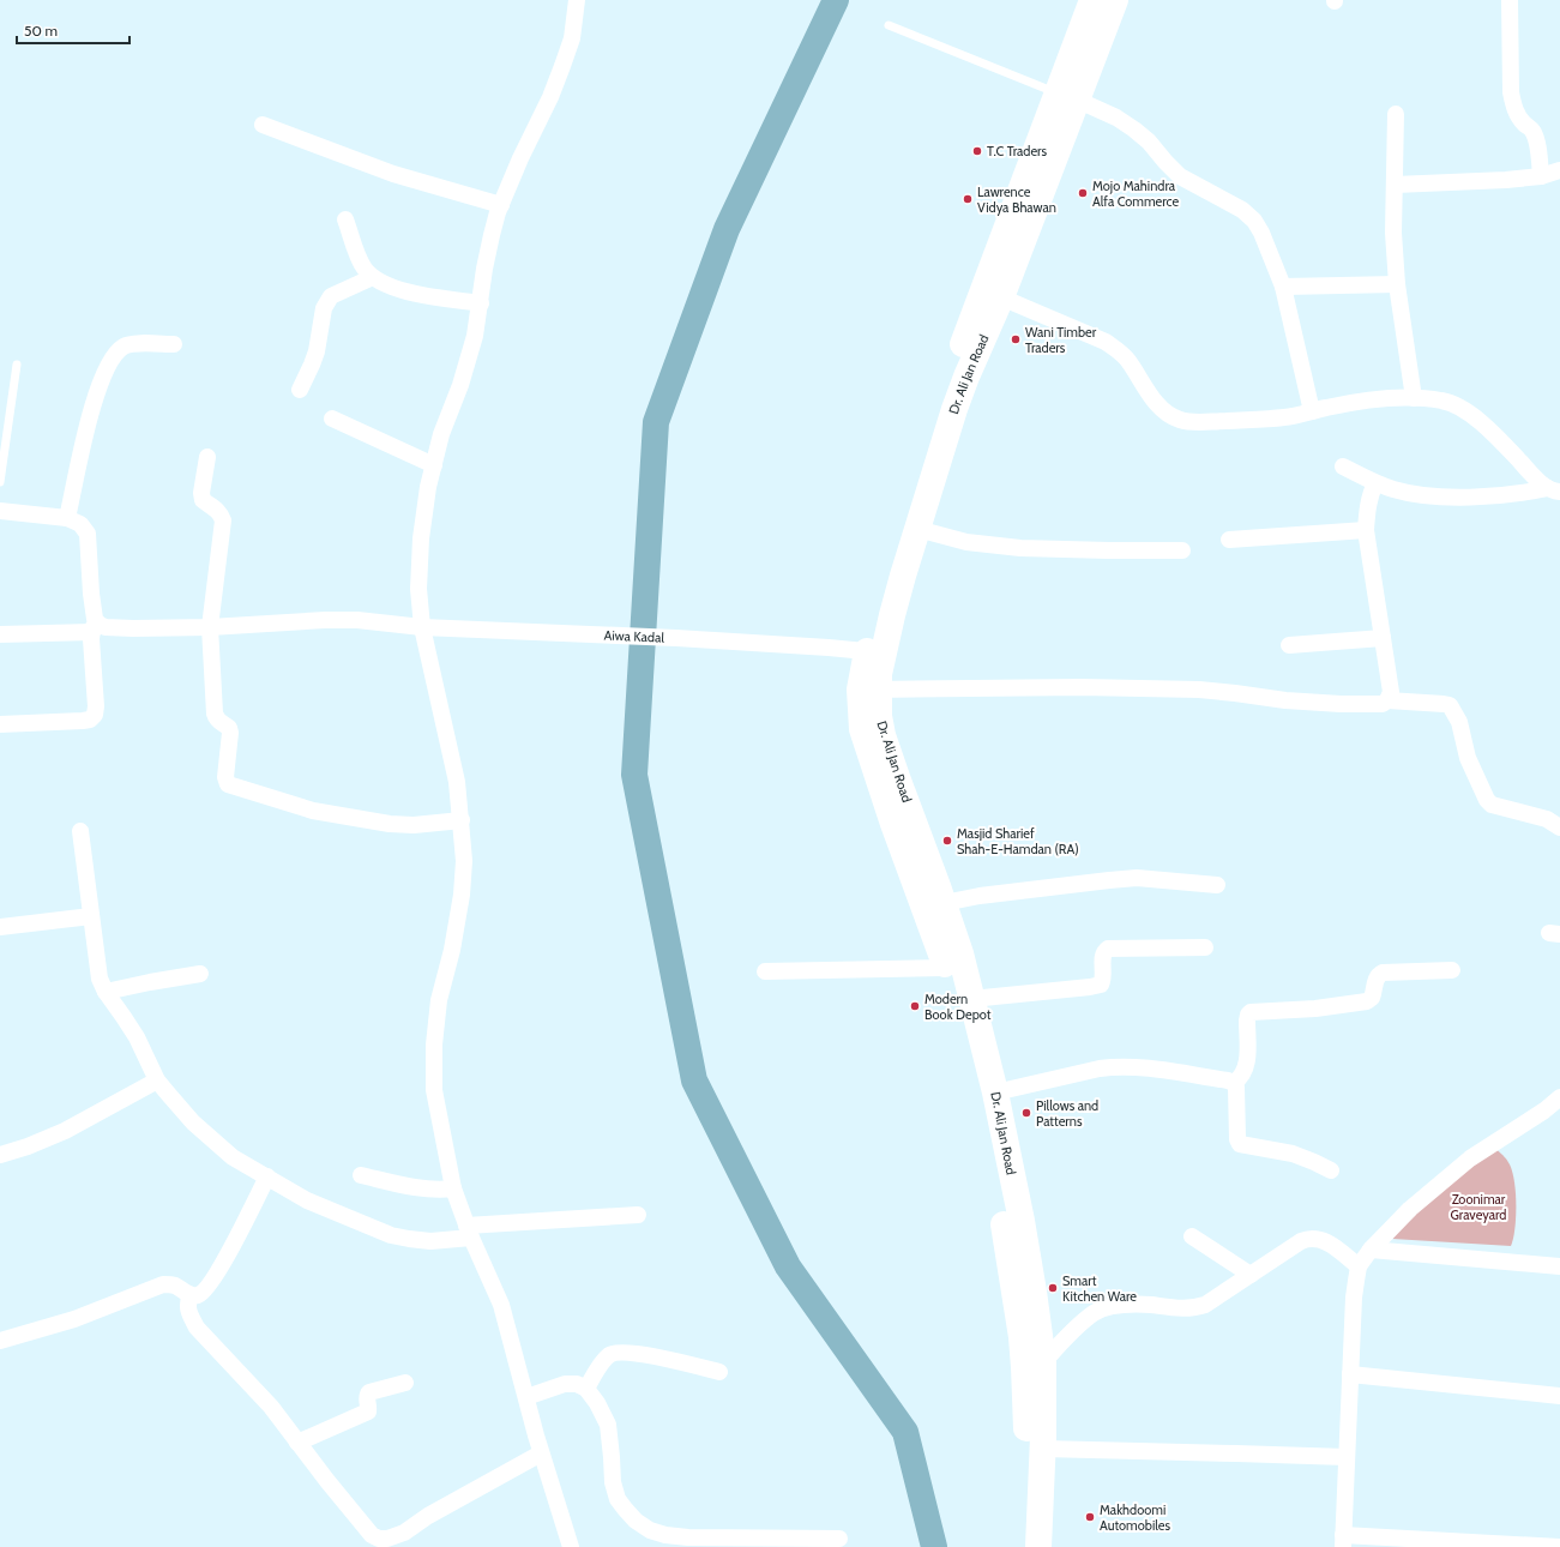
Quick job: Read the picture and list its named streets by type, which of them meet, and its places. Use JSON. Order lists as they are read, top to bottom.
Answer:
{
  "streets": {
    "main road": ["Dr. Ali Jan Road"],
    "street": ["Aiwa Kadal"]
  },
  "crossings": [
    ["Dr. Ali Jan Road", "Aiwa Kadal"]
  ],
  "parks": ["Zoonimar Graveyard"],
  "places": [
    "T.C Traders",
    "Mojo Mahindra Alfa Commerce",
    "Lawrence Vidya Bhawan",
    "Wani Timber Traders",
    "Masjid Sharief Shah-E-Hamdan (RA)",
    "Modern Book Depot",
    "Pillows and Patterns",
    "Smart Kitchen Ware",
    "Makhdoomi Automobiles"
  ],
  "scale_bar": "50 m"
}
